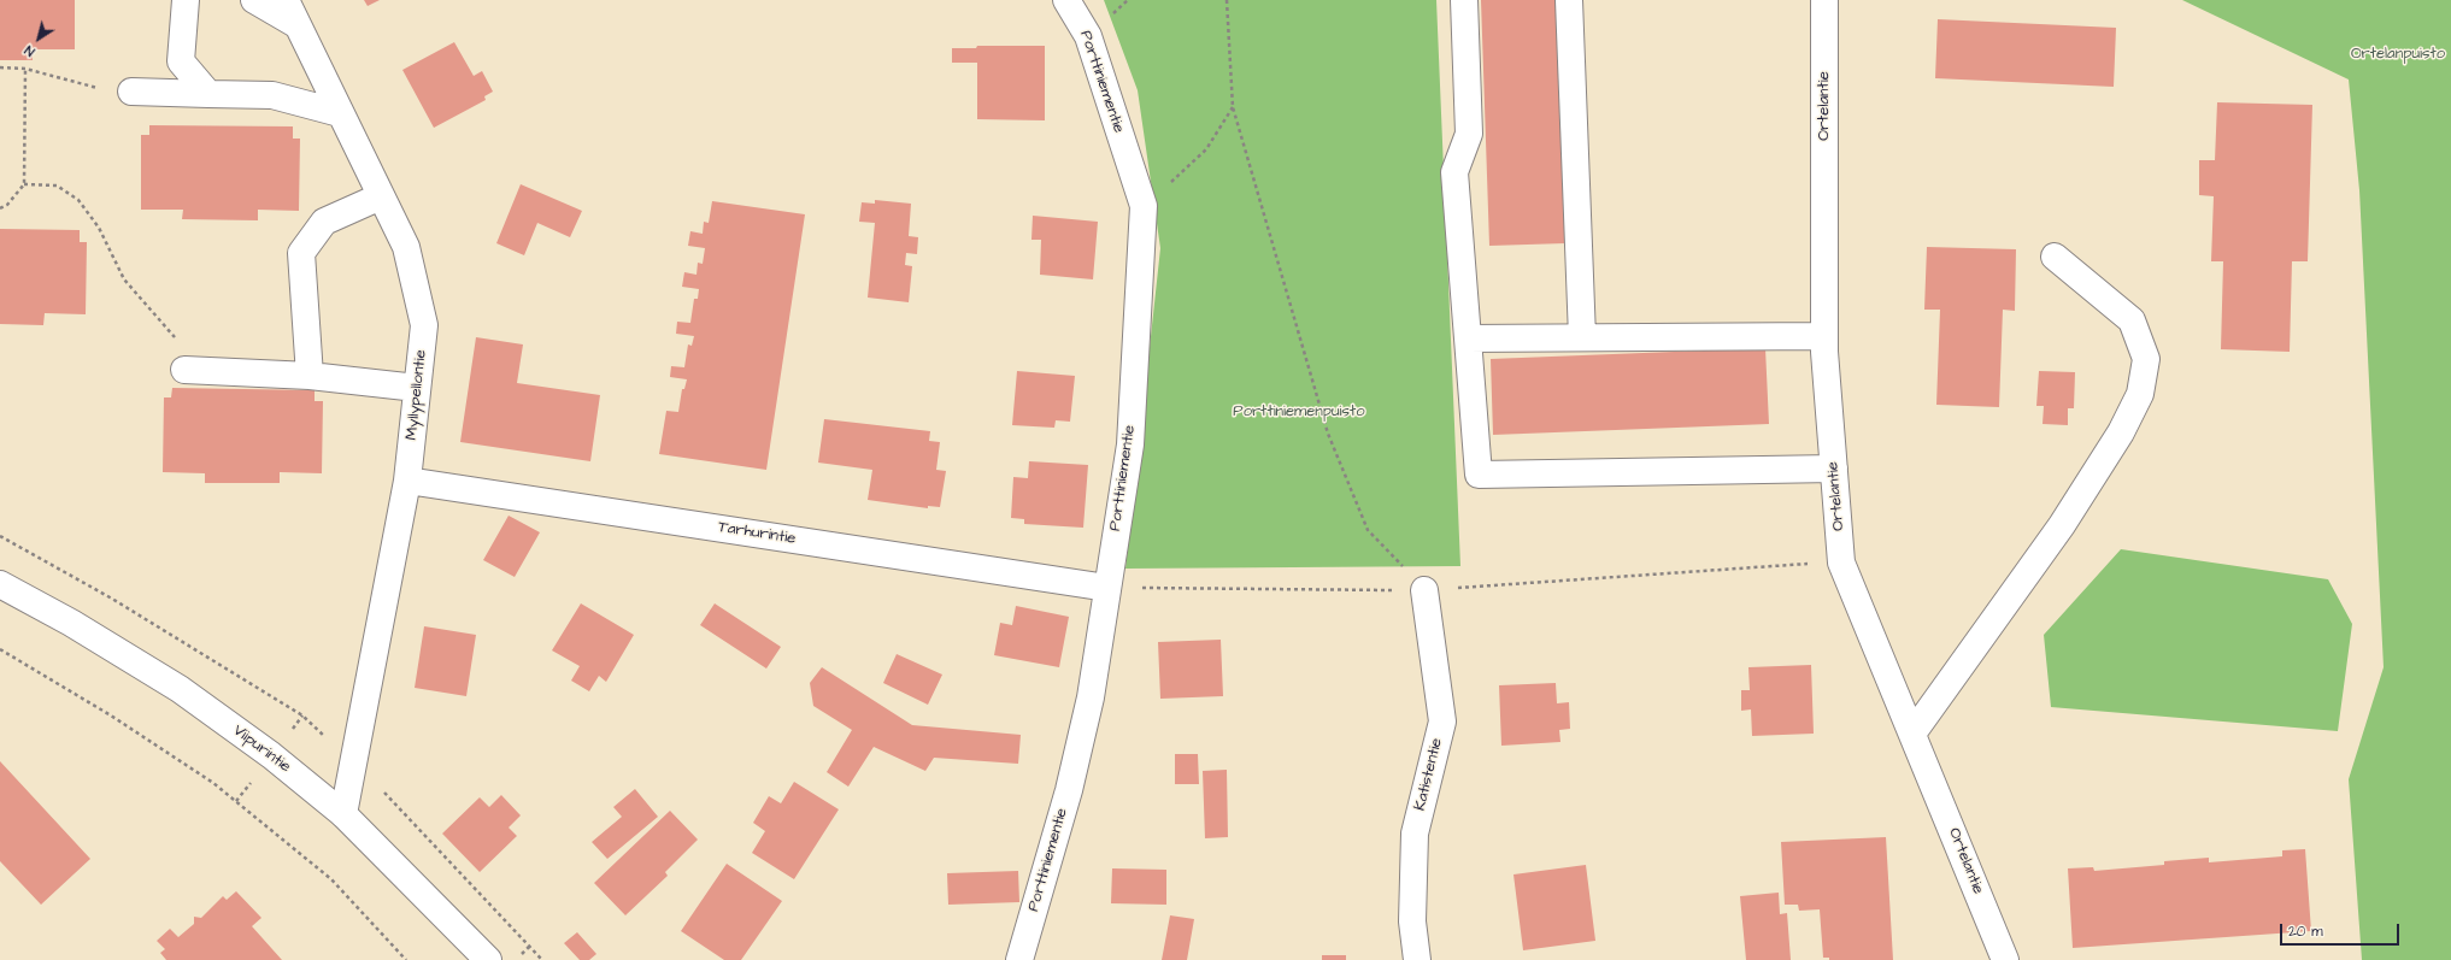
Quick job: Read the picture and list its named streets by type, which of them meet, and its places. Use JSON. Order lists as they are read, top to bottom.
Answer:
{
  "streets": {
    "street": [
      "Porttiniementie",
      "Ortelantie",
      "Myllypellontie",
      "Tarhurintie",
      "Viipurintie",
      "Katistentie"
    ]
  },
  "crossings": [
    ["Porttiniementie", "Tarhurintie"],
    ["Myllypellontie", "Tarhurintie"],
    ["Myllypellontie", "Viipurintie"]
  ],
  "parks": ["Ortelanpuisto", "Porttiniemenpuisto"],
  "scale_bar": "20 m",
  "north": "bottom left"
}
